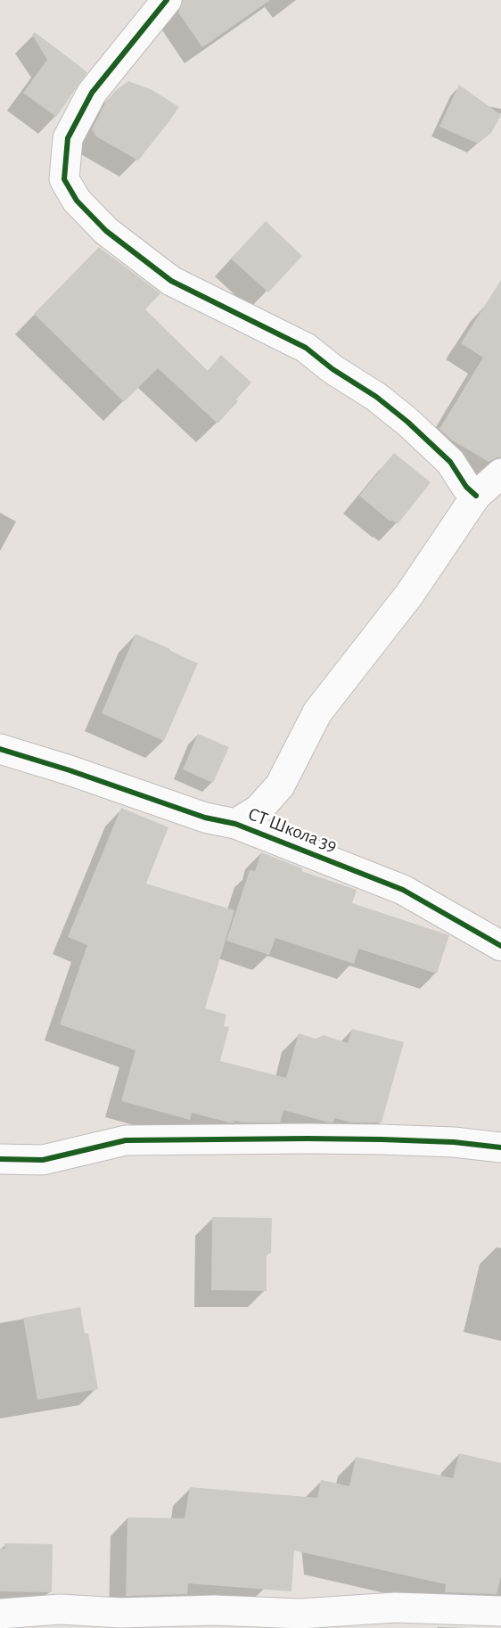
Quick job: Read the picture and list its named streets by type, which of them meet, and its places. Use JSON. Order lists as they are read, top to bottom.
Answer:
{
  "streets": {
    "street": ["СТ Школа 39"]
  }
}
